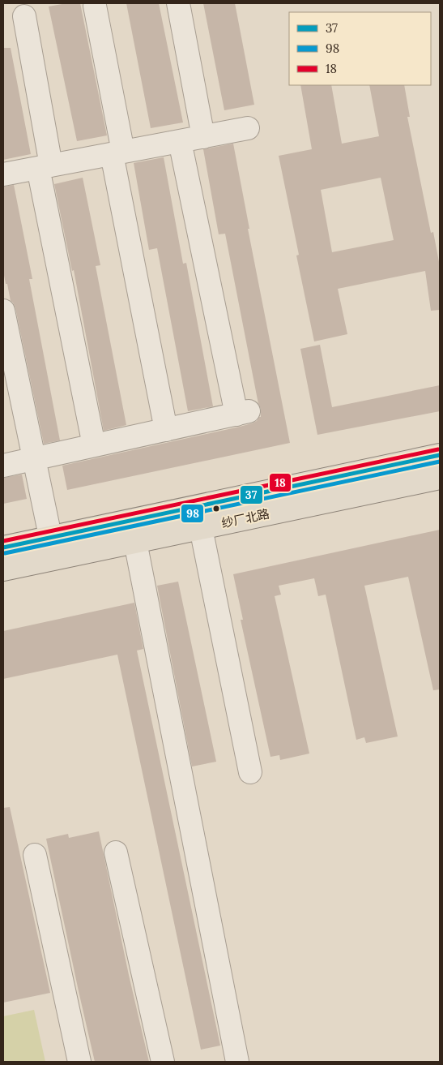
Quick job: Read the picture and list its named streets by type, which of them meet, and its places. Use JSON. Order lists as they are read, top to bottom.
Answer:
{
  "streets": {
    "main road": ["纱厂北路"]
  },
  "lines": ["transit line 18", "transit line 37", "transit line 98"],
  "legend": ["37", "98", "18"]
}
